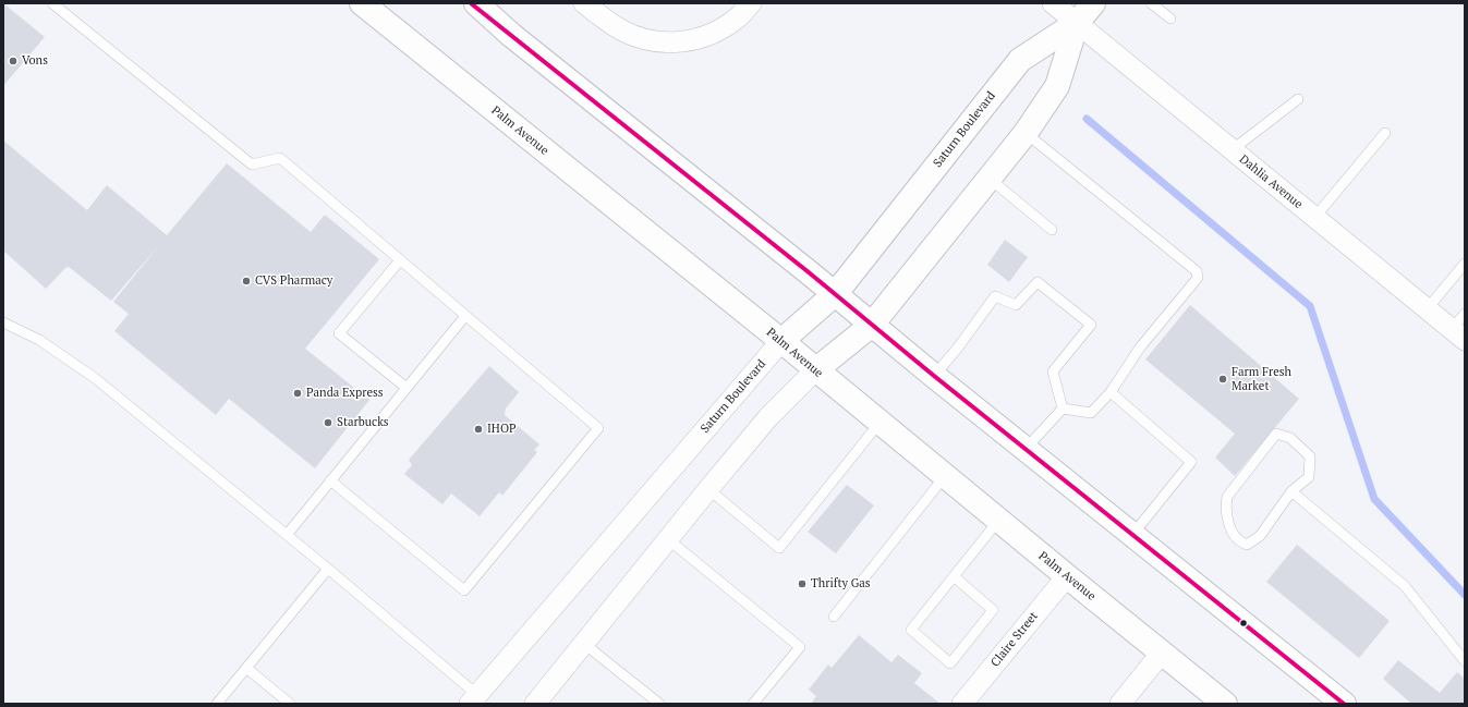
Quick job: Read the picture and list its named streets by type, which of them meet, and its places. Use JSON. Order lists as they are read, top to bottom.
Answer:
{
  "streets": {
    "main road": ["Saturn Boulevard", "Palm Avenue"],
    "street": ["Dahlia Avenue", "Claire Street"]
  },
  "crossings": [
    ["Saturn Boulevard", "Palm Avenue"],
    ["Saturn Boulevard", "Dahlia Avenue"],
    ["Palm Avenue", "Claire Street"]
  ],
  "places": [
    "Vons",
    "CVS Pharmacy",
    "Farm Fresh Market",
    "Panda Express",
    "Starbucks",
    "IHOP",
    "Thrifty Gas"
  ]
}
